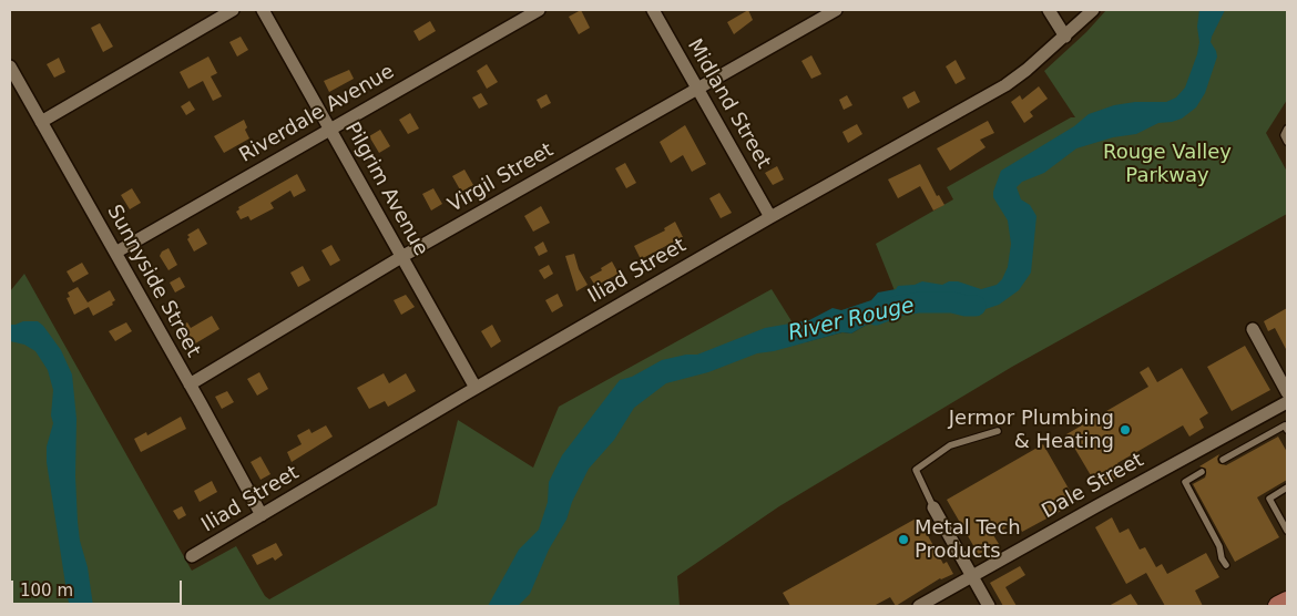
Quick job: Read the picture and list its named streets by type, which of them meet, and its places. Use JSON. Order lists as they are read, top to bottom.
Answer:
{
  "streets": {
    "street": [
      "Midland Street",
      "Riverdale Avenue",
      "Virgil Street",
      "Pilgrim Avenue",
      "Iliad Street",
      "Sunnyside Street",
      "Dale Street"
    ]
  },
  "crossings": [
    ["Midland Street", "Virgil Street"],
    ["Midland Street", "Iliad Street"],
    ["Riverdale Avenue", "Pilgrim Avenue"],
    ["Riverdale Avenue", "Sunnyside Street"],
    ["Virgil Street", "Pilgrim Avenue"],
    ["Virgil Street", "Sunnyside Street"],
    ["Pilgrim Avenue", "Iliad Street"],
    ["Iliad Street", "Sunnyside Street"]
  ],
  "water": ["River Rouge"],
  "parks": ["Rouge Valley Parkway"],
  "places": ["Jermor Plumbing & Heating", "Metal Tech Products"],
  "scale_bar": "100 m"
}
